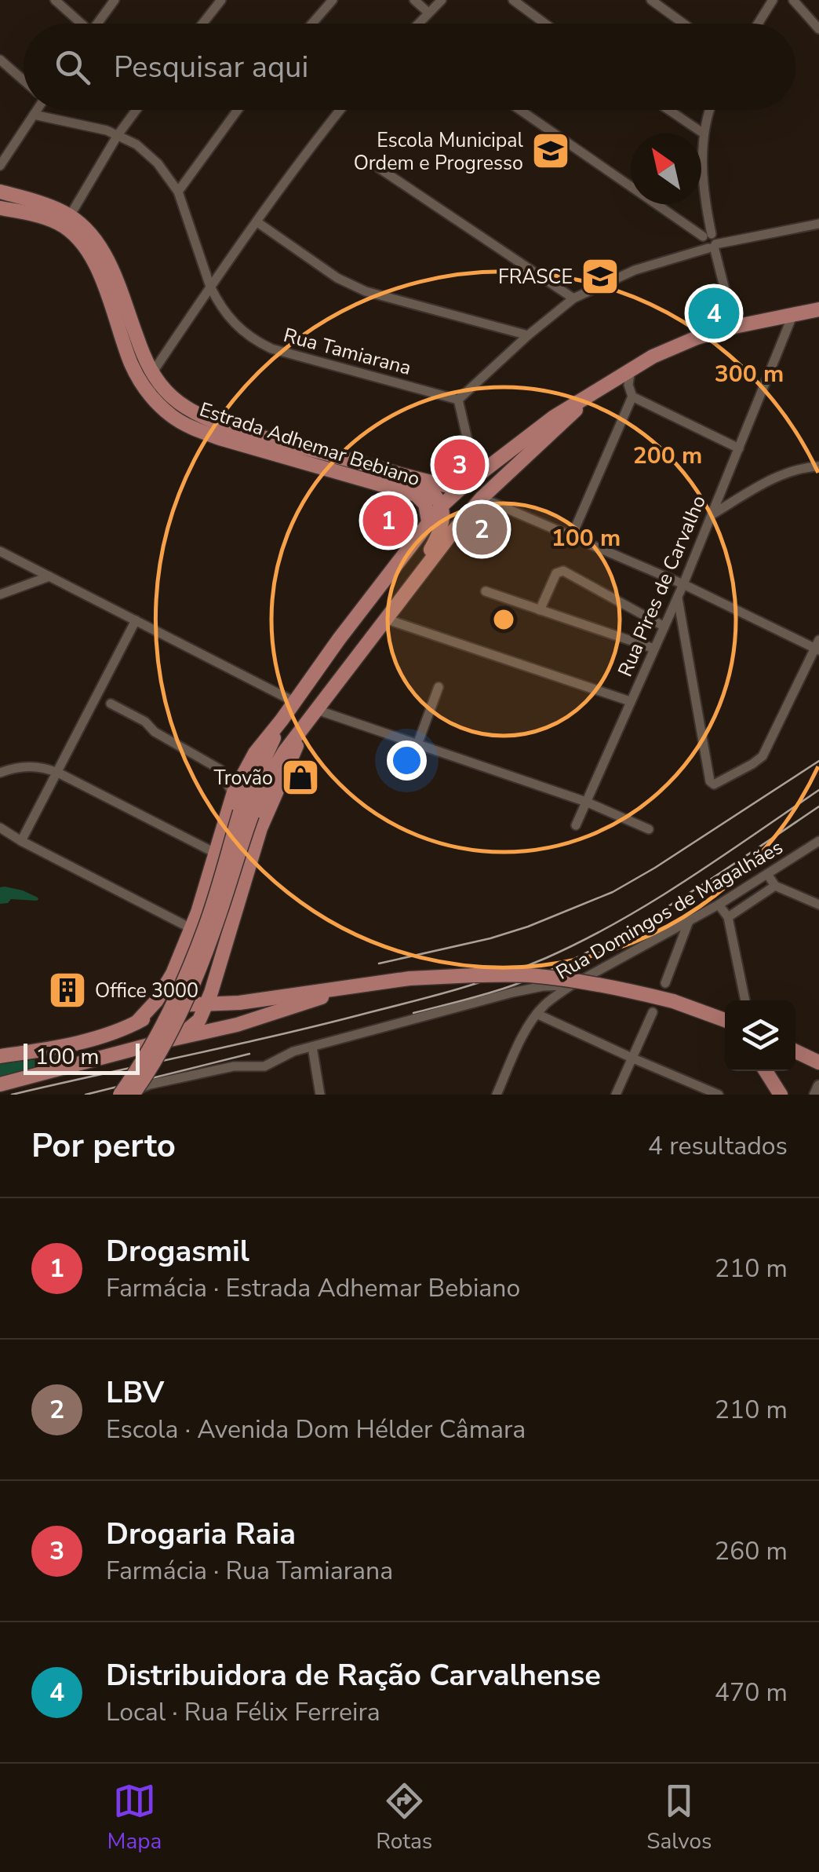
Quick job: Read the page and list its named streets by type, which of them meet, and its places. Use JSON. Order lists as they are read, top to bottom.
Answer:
{
  "streets": {
    "main road": ["Estrada Adhemar Bebiano"],
    "street": ["Rua Tamiarana", "Rua Pires de Carvalho", "Rua Domingos de Magalhães"]
  },
  "places": {
    "school or university": ["Escola Municipal Ordem e Progresso", "FRASCE"],
    "shop": ["Trovão"],
    "building": ["Office 3000"]
  },
  "scale_bar": "100 m",
  "north": "top left",
  "page": {
    "search": "Pesquisar aqui",
    "pins": [
      "4",
      "3",
      "1",
      "2"
    ],
    "scale": "100 m",
    "heading": ["Por perto", "4 resultados"],
    "list": [
      {
        "mark": "1",
        "name": "Drogasmil",
        "note": "Farmácia · Estrada Adhemar Bebiano",
        "value": "210 m"
      },
      {
        "mark": "2",
        "name": "LBV",
        "note": "Escola · Avenida Dom Hélder Câmara",
        "value": "210 m"
      },
      {
        "mark": "3",
        "name": "Drogaria Raia",
        "note": "Farmácia · Rua Tamiarana",
        "value": "260 m"
      },
      {
        "mark": "4",
        "name": "Distribuidora de Ração Carvalhense",
        "note": "Local · Rua Félix Ferreira",
        "value": "470 m"
      }
    ],
    "nav": ["Mapa", "Rotas", "Salvos"]
  },
  "rings": ["300 m", "200 m", "100 m"]
}
